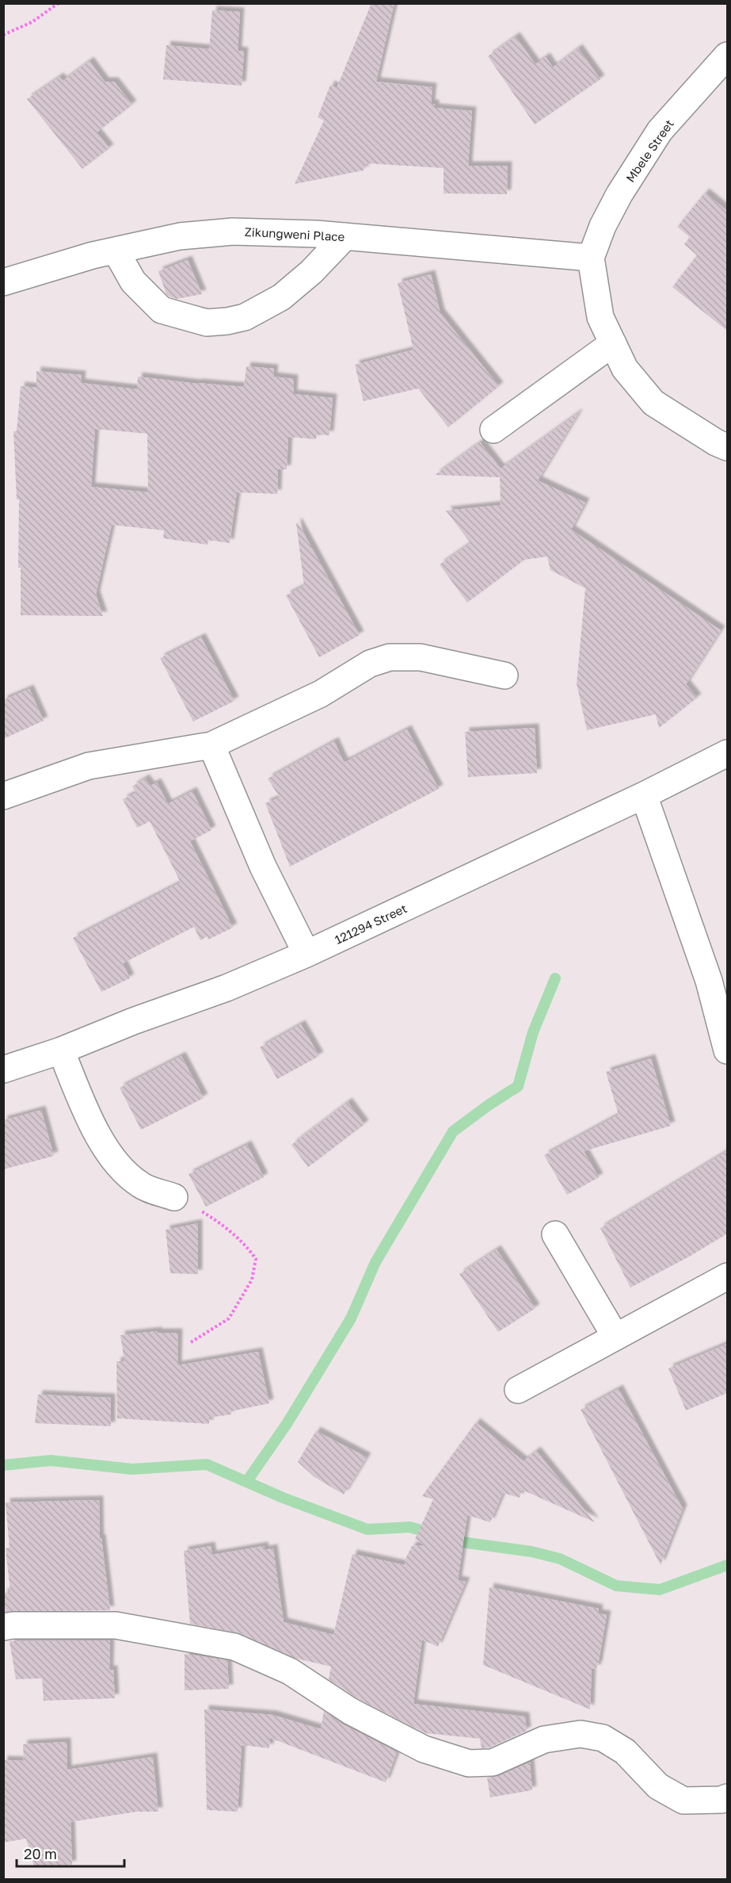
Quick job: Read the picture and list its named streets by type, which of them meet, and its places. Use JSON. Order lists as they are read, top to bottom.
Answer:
{
  "streets": {
    "street": ["Mbele Street", "Zikungweni Place", "121294 Street"]
  },
  "crossings": [
    ["Mbele Street", "Zikungweni Place"]
  ],
  "scale_bar": "20 m"
}
